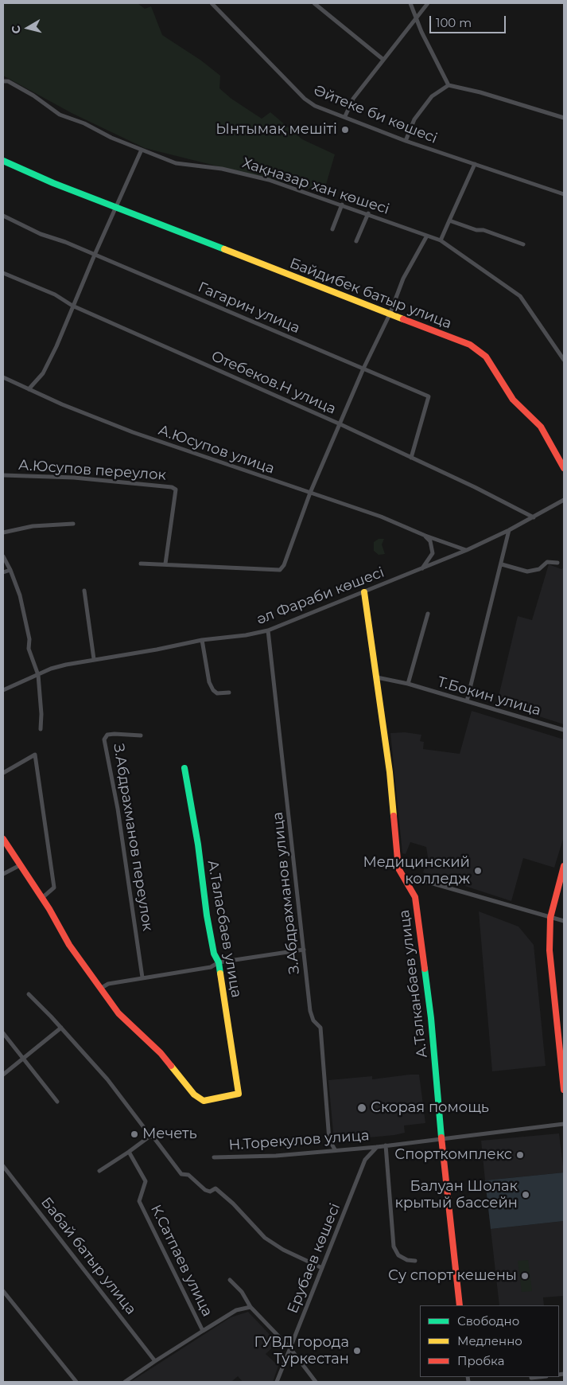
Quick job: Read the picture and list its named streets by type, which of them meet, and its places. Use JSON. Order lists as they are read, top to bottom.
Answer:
{
  "streets": {
    "street": [
      "Әйтеке би көшесі",
      "Хақназар хан көшесі",
      "Байдибек батыр улица",
      "Гагарин улица",
      "Отебеков.Н улица",
      "А.Юсупов улица",
      "А.Юсупов переулок",
      "әл Фараби көшесі",
      "Т.Бокин улица",
      "З.Абдрахманов переулок",
      "З.Абдрахманов улица",
      "А.Таласбаев улица",
      "А.Талканбаев улица",
      "Н.Торекулов улица",
      "Бабай батыр улица",
      "Ерубаев көшесі",
      "К.Сатпаев улица"
    ]
  },
  "crossings": [
    ["Гагарин улица", "Отебеков.Н улица"],
    ["Отебеков.Н улица", "әл Фараби көшесі"],
    ["А.Юсупов улица", "әл Фараби көшесі"],
    ["әл Фараби көшесі", "З.Абдрахманов улица"],
    ["әл Фараби көшесі", "А.Талканбаев улица"],
    ["Т.Бокин улица", "А.Талканбаев улица"],
    ["З.Абдрахманов улица", "Н.Торекулов улица"],
    ["А.Талканбаев улица", "Н.Торекулов улица"],
    ["Н.Торекулов улица", "Ерубаев көшесі"]
  ],
  "places": [
    "Ынтымақ мешіті",
    "Медицинский колледж",
    "Скорая помощь",
    "Мечеть",
    "Спорткомплекс",
    "Балуан Шолак крытый бассейн",
    "Су спорт кешены",
    "ГУВД города Туркестан"
  ],
  "legend": ["Свободно", "Медленно", "Пробка"],
  "scale_bar": "100 m",
  "north": "left"
}
